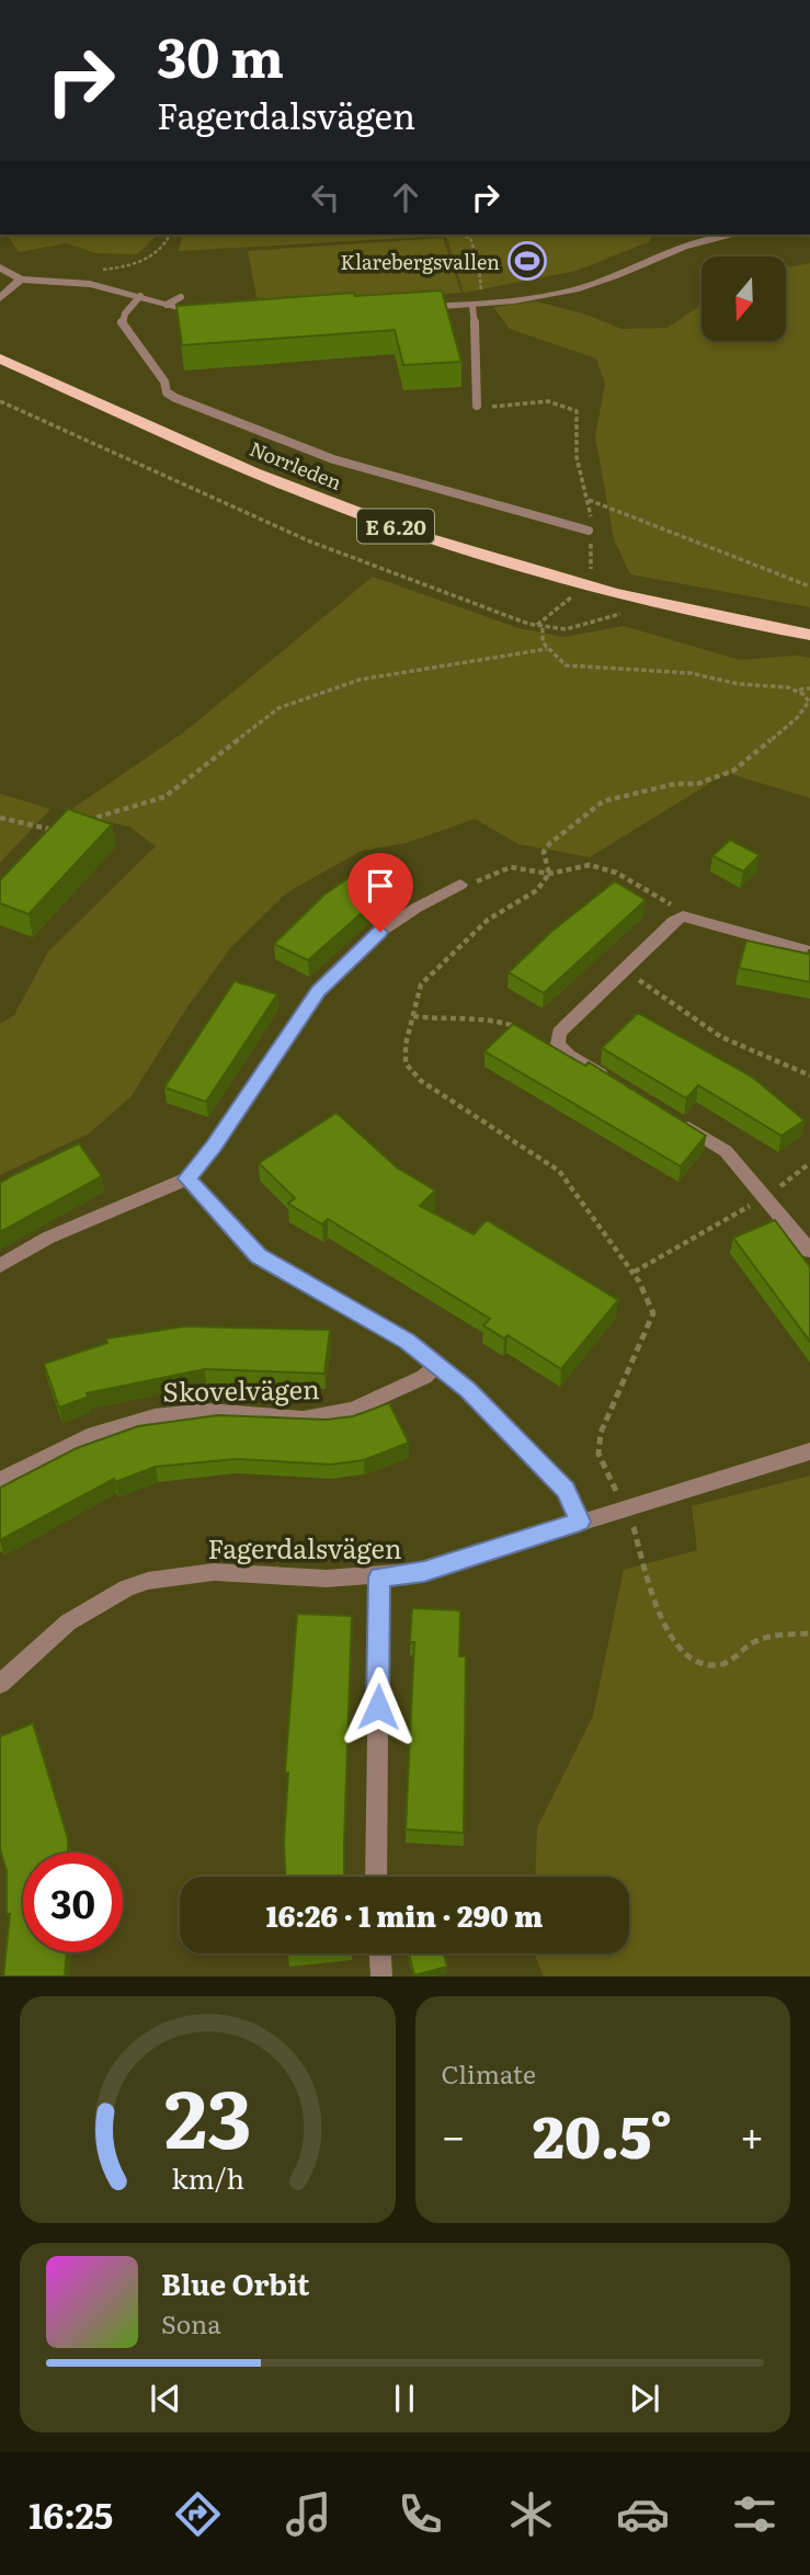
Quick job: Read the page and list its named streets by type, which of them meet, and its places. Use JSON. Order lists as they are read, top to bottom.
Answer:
{
  "streets": {
    "highway": ["Norrleden", "E 6.20"],
    "street": ["Skovelvägen", "Fagerdalsvägen"]
  },
  "places": {
    "sports": ["Klarebergsvallen"]
  },
  "north": "bottom",
  "page": {
    "turn": ["30 m", "Fagerdalsvägen"],
    "limit": "30",
    "trip": "16:26 · 1 min · 290 m",
    "tile": "Climate",
    "heat": ["−", "20.5°", "+"],
    "song": ["Blue Orbit", "Sona"],
    "tabs": "16:25",
    "gauge": ["23", "km/h"]
  }
}
